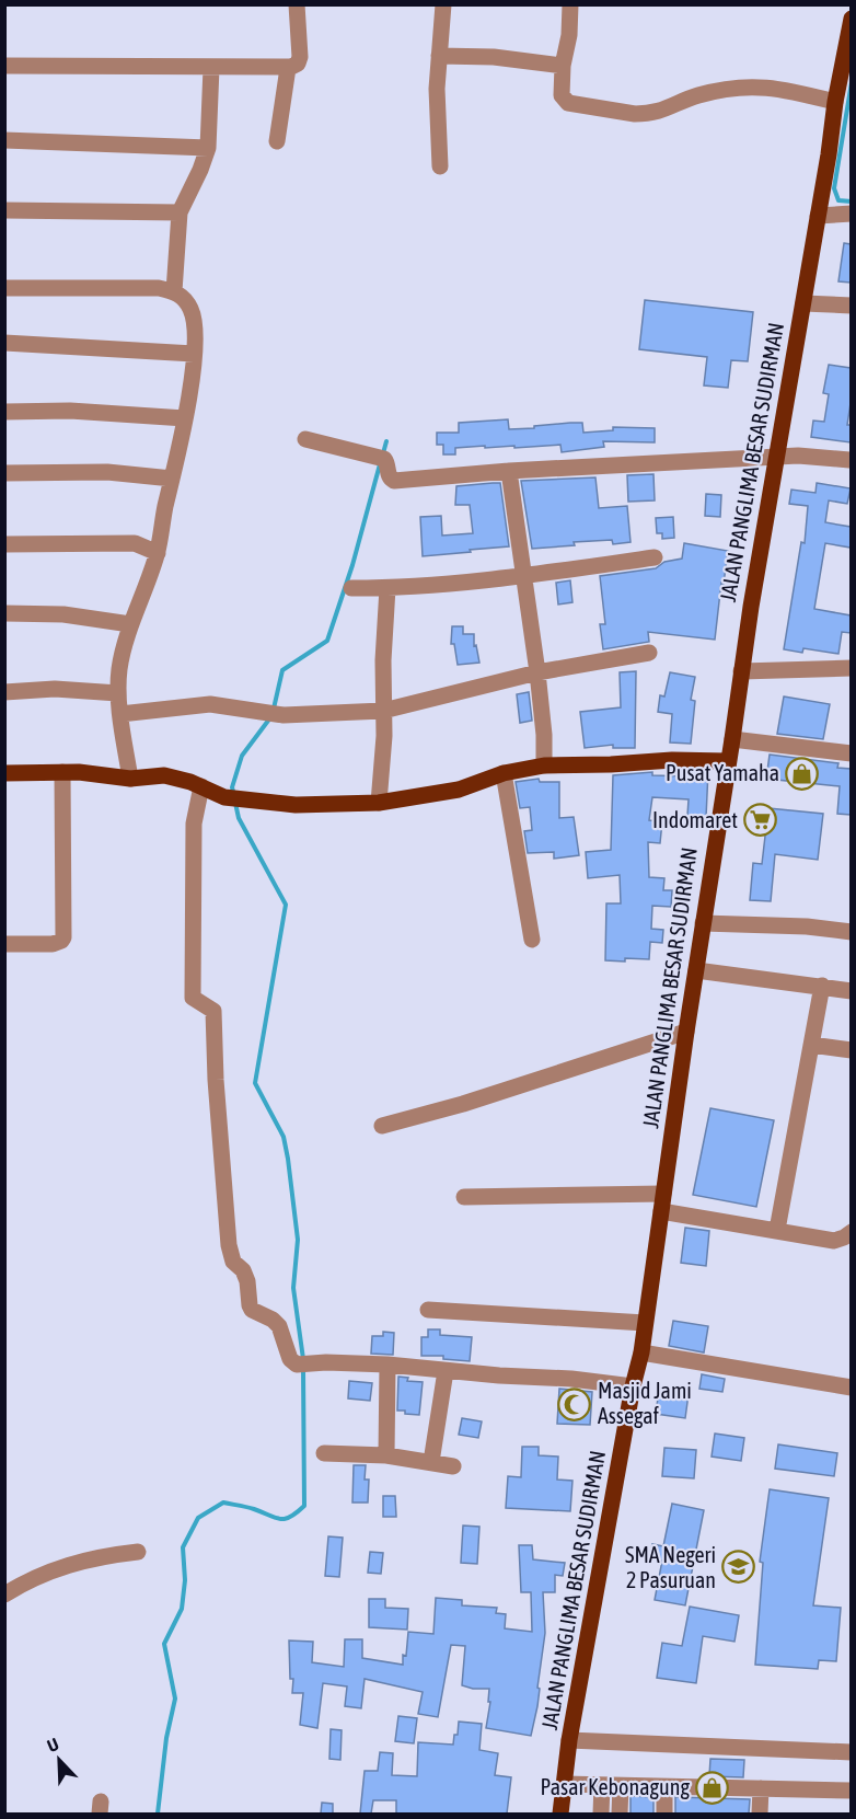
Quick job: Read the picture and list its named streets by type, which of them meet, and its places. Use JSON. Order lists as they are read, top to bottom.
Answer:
{
  "streets": {
    "main road": ["JALAN PANGLIMA BESAR SUDIRMAN"]
  },
  "places": {
    "shop": ["Pusat Yamaha", "Pasar Kebonagung"],
    "supermarket": ["Indomaret"],
    "mosque": ["Masjid Jami Assegaf"],
    "school or university": ["SMA Negeri 2 Pasuruan"]
  },
  "north": "top left"
}
